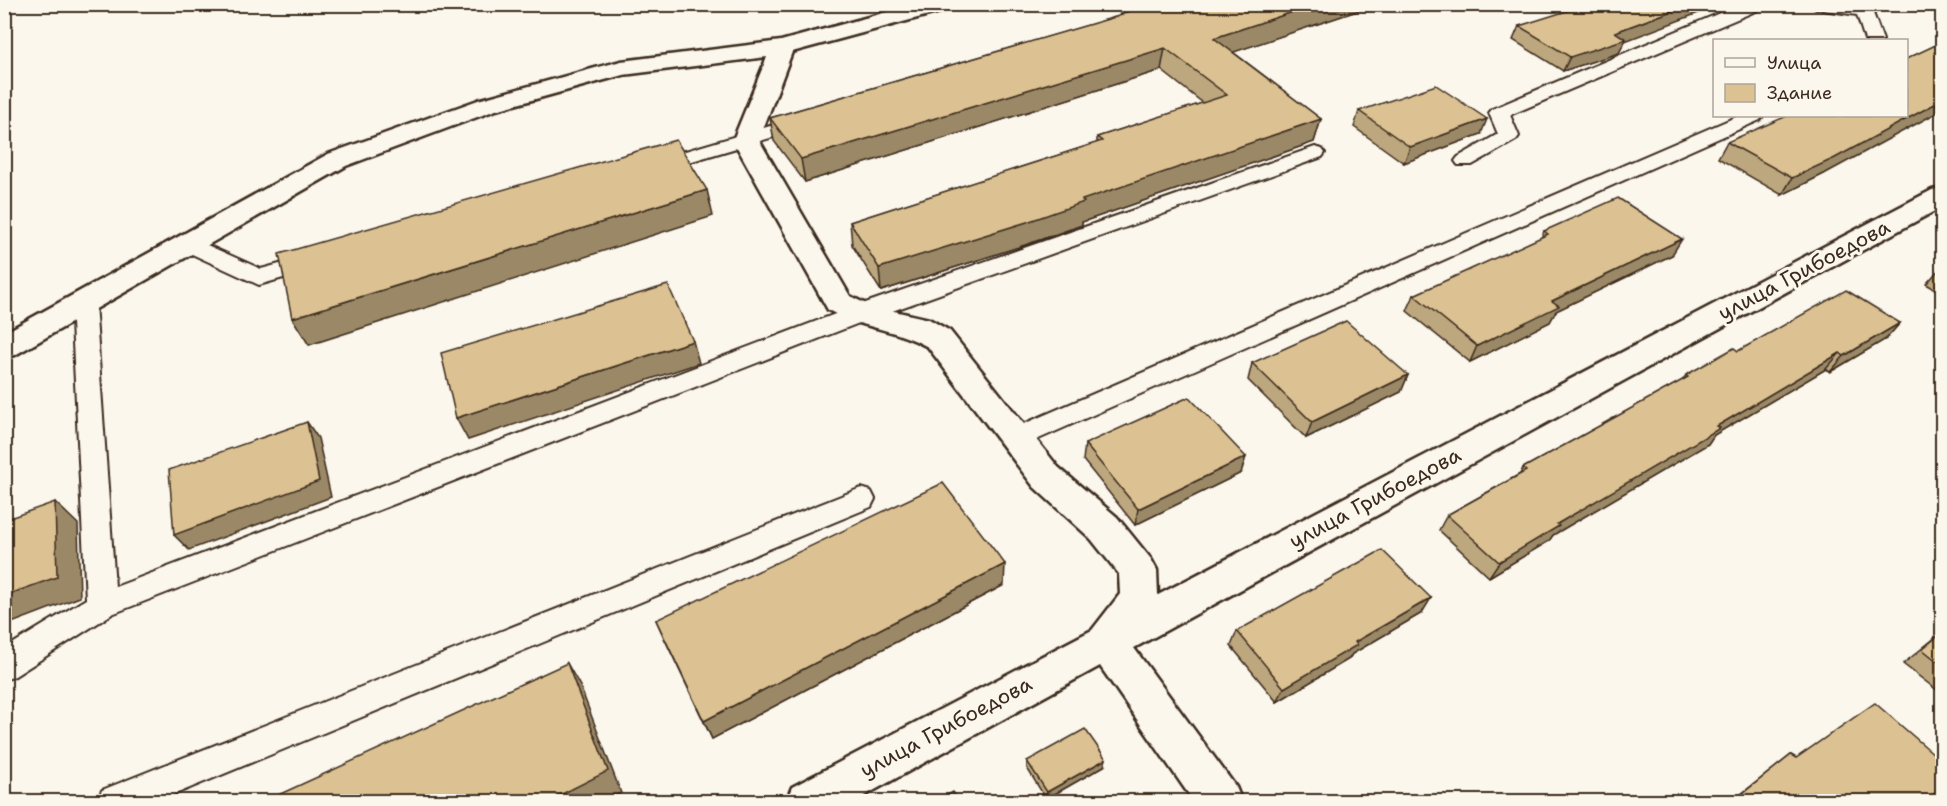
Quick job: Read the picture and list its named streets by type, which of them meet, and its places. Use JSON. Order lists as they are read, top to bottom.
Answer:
{
  "streets": {
    "street": ["улица Грибоедова"]
  },
  "legend": ["Улица", "Здание"]
}
